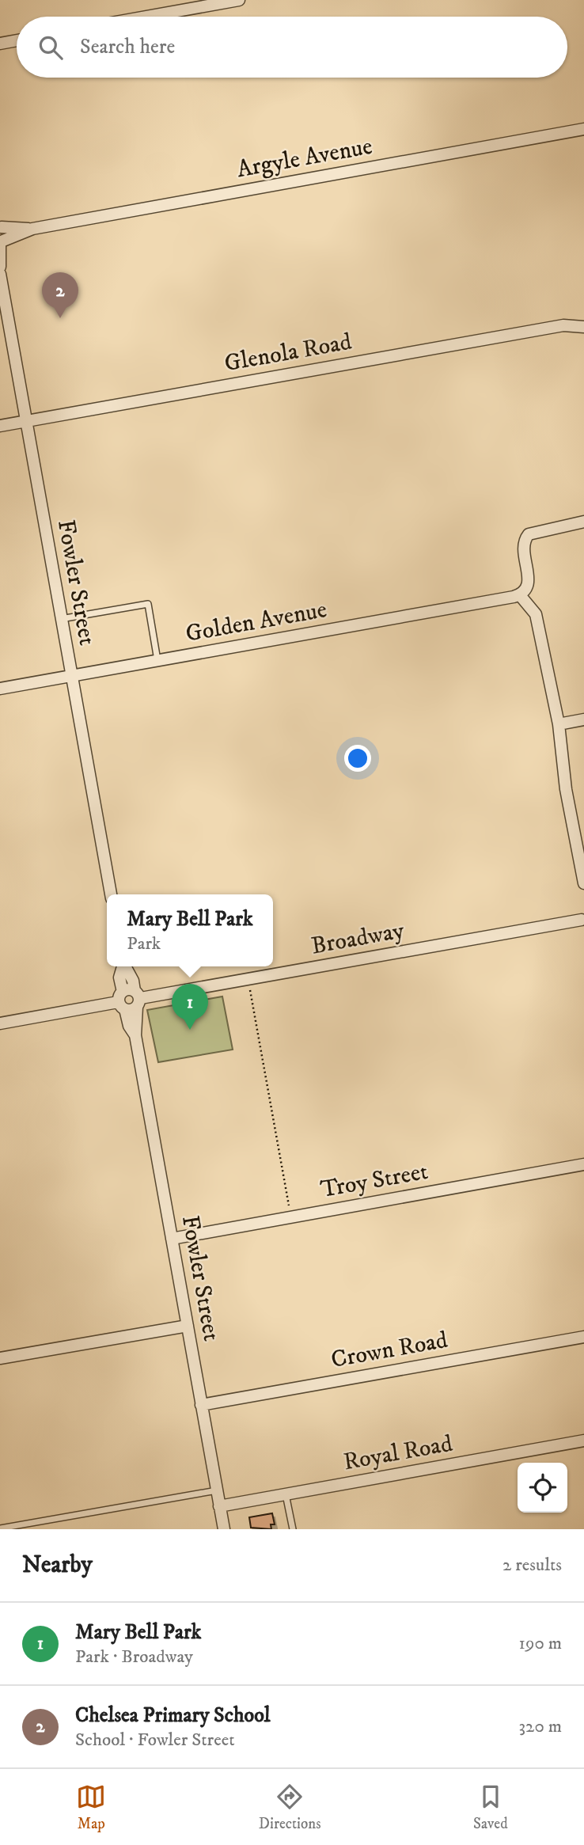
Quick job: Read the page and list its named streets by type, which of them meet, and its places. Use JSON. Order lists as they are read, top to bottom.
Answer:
{
  "streets": {
    "street": [
      "Argyle Avenue",
      "Glenola Road",
      "Fowler Street",
      "Golden Avenue",
      "Broadway",
      "Troy Street",
      "Crown Road",
      "Royal Road"
    ]
  },
  "crossings": [
    ["Glenola Road", "Fowler Street"],
    ["Fowler Street", "Golden Avenue"],
    ["Fowler Street", "Broadway"],
    ["Fowler Street", "Troy Street"],
    ["Fowler Street", "Crown Road"],
    ["Fowler Street", "Royal Road"]
  ],
  "page": {
    "search": "Search here",
    "pins": ["2", "1"],
    "popup": ["Mary Bell Park", "Park"],
    "heading": ["Nearby", "2 results"],
    "list": [
      {
        "mark": "1",
        "name": "Mary Bell Park",
        "note": "Park · Broadway",
        "value": "190 m"
      },
      {
        "mark": "2",
        "name": "Chelsea Primary School",
        "note": "School · Fowler Street",
        "value": "320 m"
      }
    ],
    "nav": ["Map", "Directions", "Saved"]
  }
}
